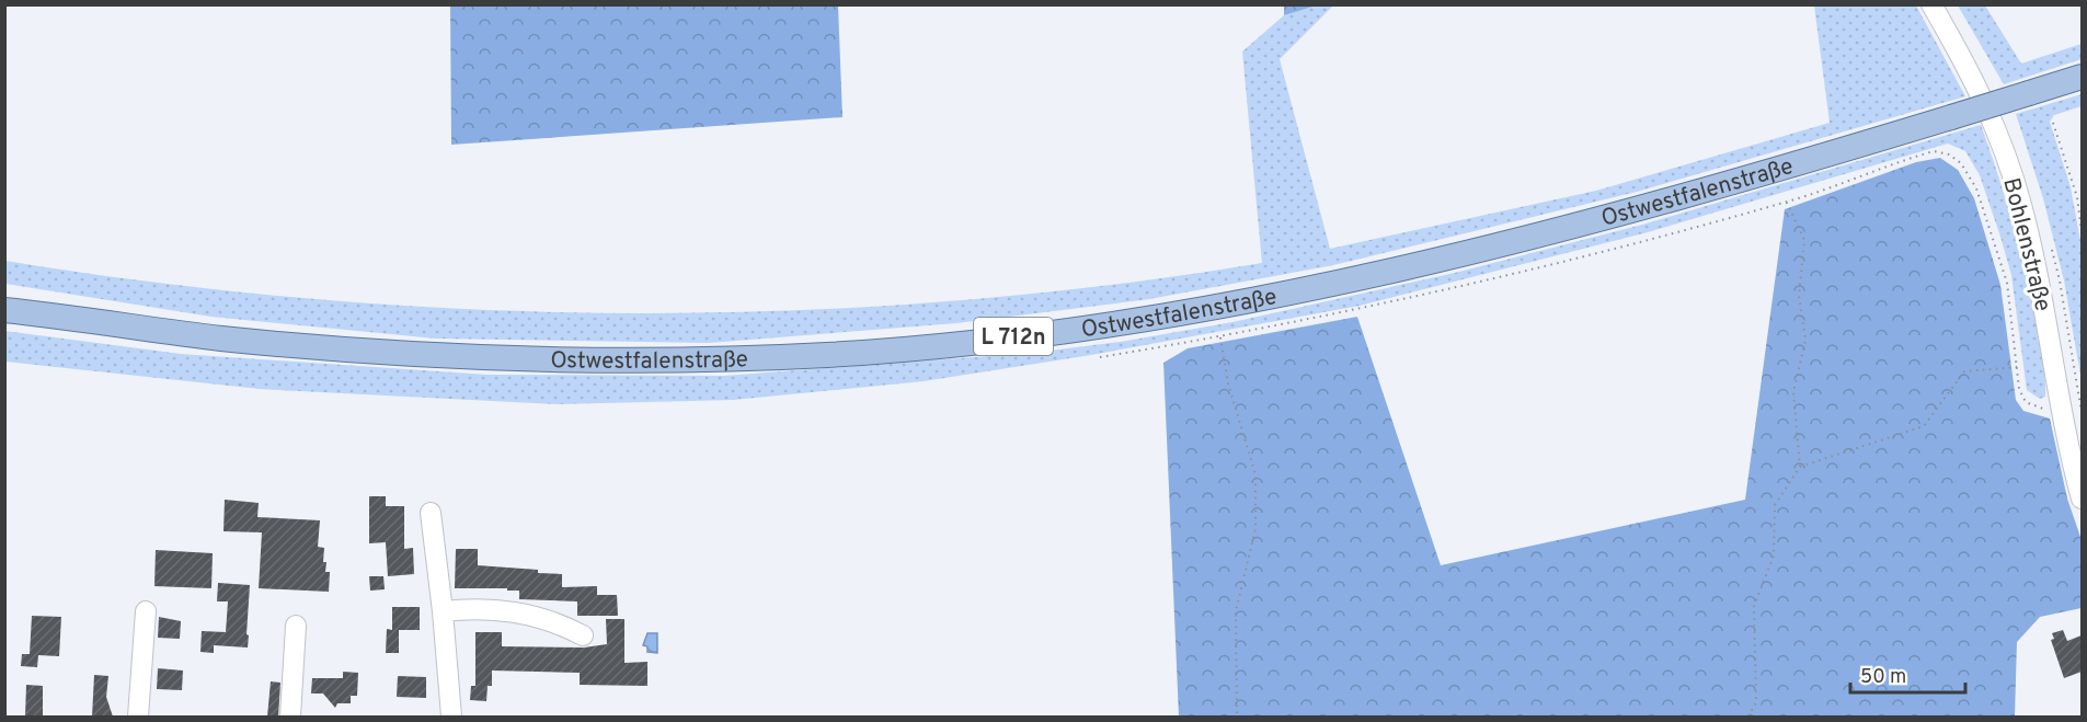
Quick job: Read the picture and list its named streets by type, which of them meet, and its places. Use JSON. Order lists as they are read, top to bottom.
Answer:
{
  "streets": {
    "main road": ["Ostwestfalenstraße", "L 712n"],
    "street": ["Bohlenstraße"]
  },
  "scale_bar": "50 m"
}
